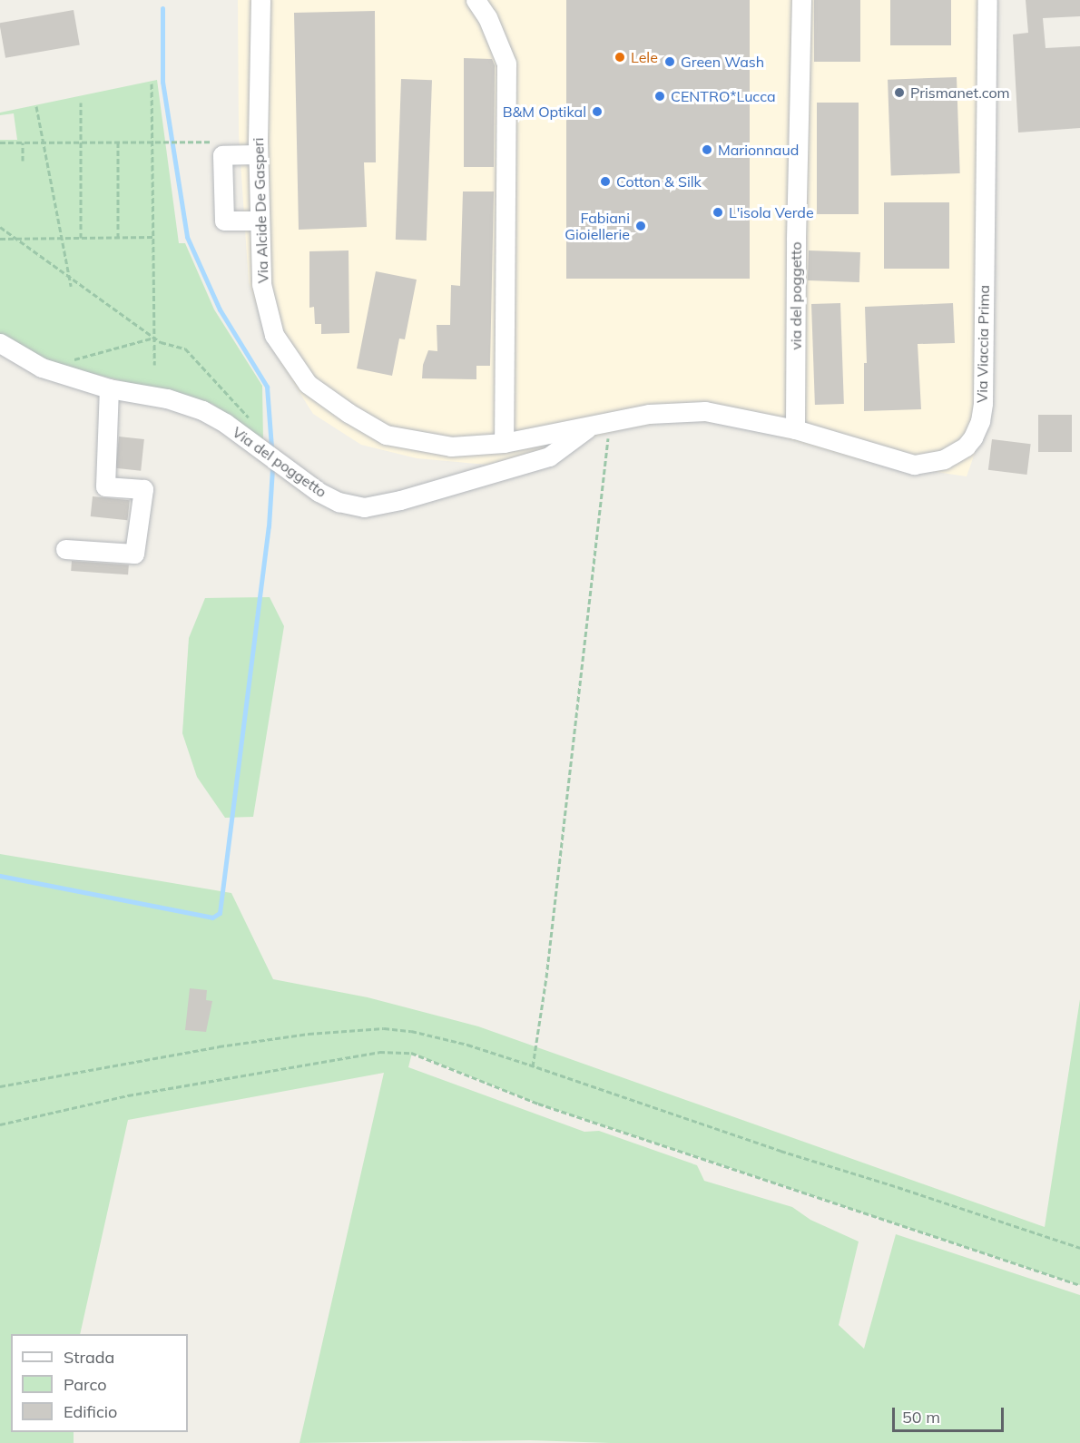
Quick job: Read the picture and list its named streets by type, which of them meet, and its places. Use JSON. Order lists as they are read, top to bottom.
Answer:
{
  "streets": {
    "street": [
      "Via Alcide De Gasperi",
      "via del poggetto",
      "Via Viaccia Prima",
      "Via del poggetto"
    ]
  },
  "crossings": [
    ["Via Alcide De Gasperi", "Via Viaccia Prima"],
    ["Via Alcide De Gasperi", "Via del poggetto"],
    ["via del poggetto", "Via Viaccia Prima"],
    ["Via Viaccia Prima", "Via del poggetto"]
  ],
  "places": [
    "Lele",
    "Green Wash",
    "Prismanet.com",
    "CENTRO*Lucca",
    "B&M Optikal",
    "Marionnaud",
    "Cotton & Silk",
    "L'isola Verde",
    "Fabiani Gioiellerie"
  ],
  "legend": ["Strada", "Parco", "Edificio"],
  "scale_bar": "50 m"
}
